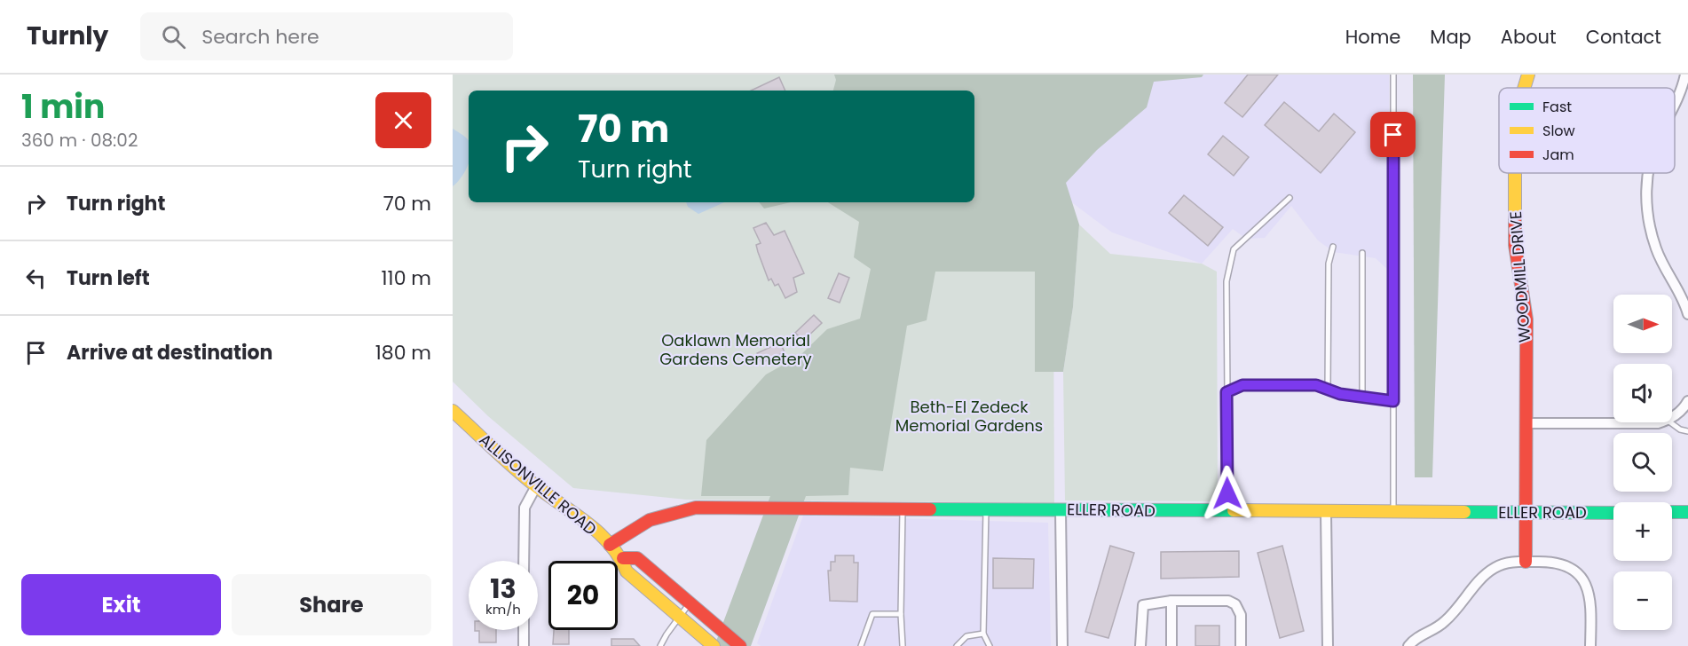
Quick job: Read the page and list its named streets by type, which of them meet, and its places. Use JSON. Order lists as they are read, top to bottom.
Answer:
{
  "streets": {
    "street": ["WOODMILL DRIVE", "ALLISONVILLE ROAD", "ELLER ROAD"]
  },
  "crossings": [
    ["WOODMILL DRIVE", "ELLER ROAD"],
    ["ALLISONVILLE ROAD", "ELLER ROAD"]
  ],
  "parks": ["Oaklawn Memorial Gardens Cemetery", "Beth-El Zedeck Memorial Gardens"],
  "legend": ["Fast", "Slow", "Jam"],
  "north": "right",
  "page": {
    "header": "Turnly",
    "search": "Search here",
    "nav": [
      "Home",
      "Map",
      "About",
      "Contact"
    ],
    "heading": ["1 min", "360 m · 08:02"],
    "turn": ["70 m", "Turn right"],
    "list": [
      {
        "name": "Turn right",
        "value": "70 m"
      },
      {
        "name": "Turn left",
        "value": "110 m"
      },
      {
        "name": "Arrive at destination",
        "value": "180 m"
      }
    ],
    "map_buttons": ["+", "−"],
    "speed": "13 km/h",
    "limit": "20",
    "buttons": ["Exit", "Share"]
  }
}
